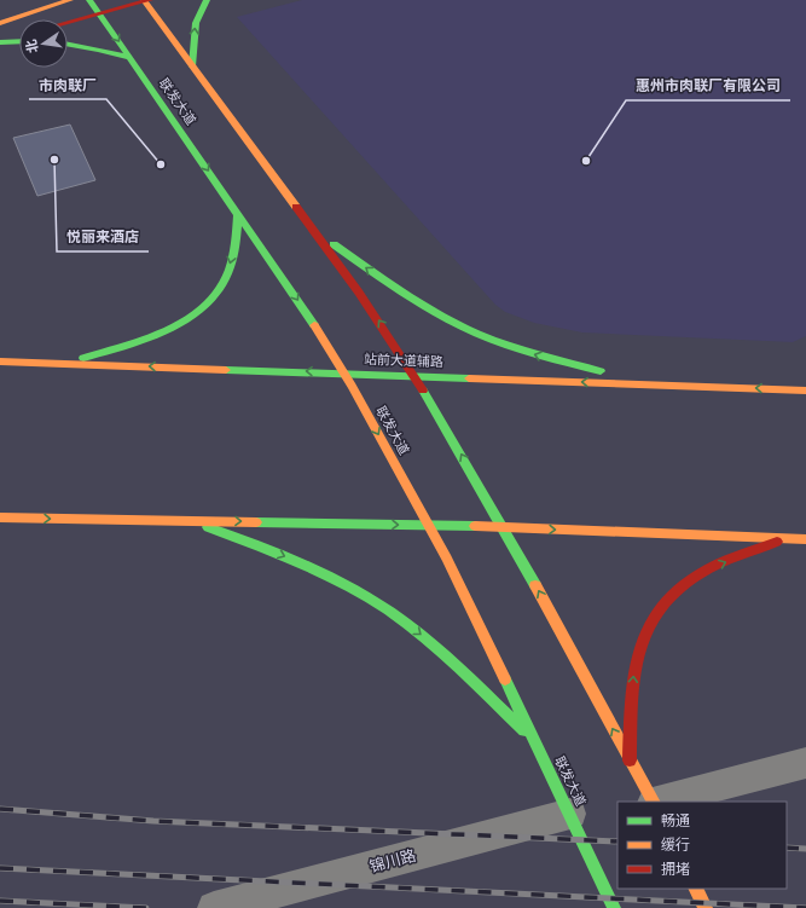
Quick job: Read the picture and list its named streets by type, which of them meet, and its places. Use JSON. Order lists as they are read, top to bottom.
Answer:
{
  "streets": {
    "main road": ["联发大道", "站前大道辅路"],
    "street": ["锦川路"]
  },
  "crossings": [
    ["联发大道", "站前大道辅路"],
    ["联发大道", "锦川路"]
  ],
  "places": ["悦丽来酒店", "惠州市肉联厂有限公司", "市肉联厂"],
  "legend": ["畅通", "缓行", "拥堵"],
  "north": "left"
}
